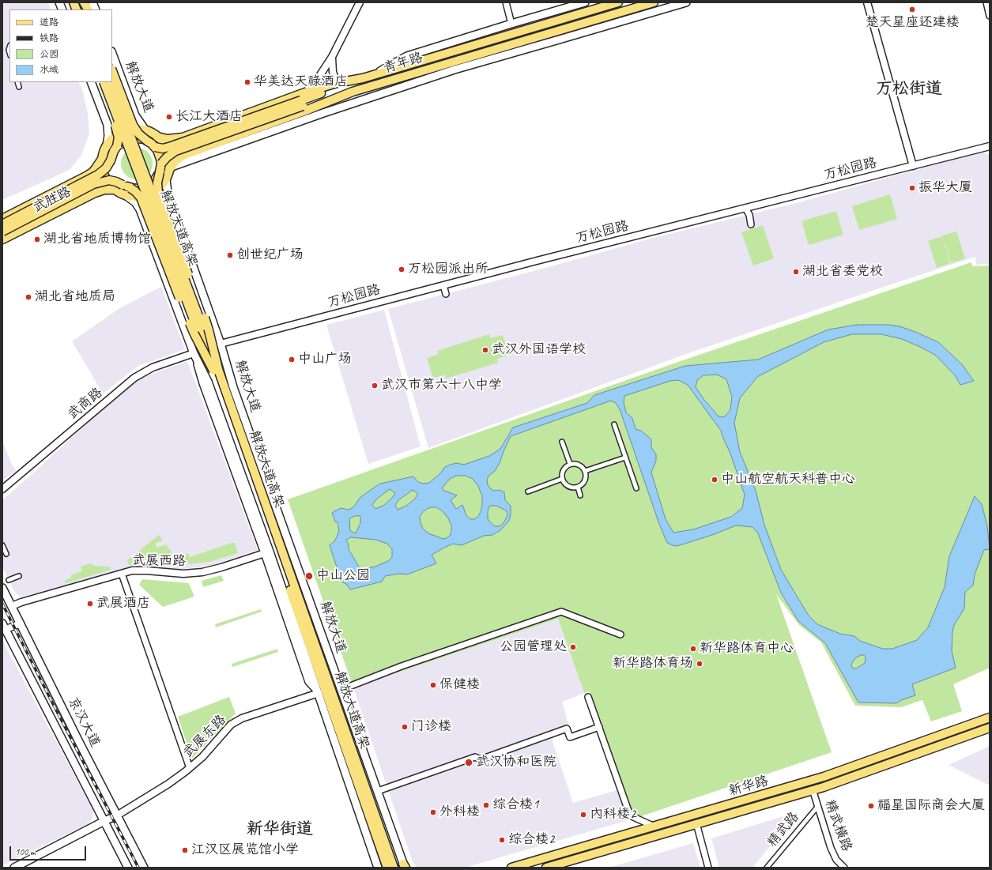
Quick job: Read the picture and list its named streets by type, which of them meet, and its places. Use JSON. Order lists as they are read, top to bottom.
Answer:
{
  "streets": {
    "main road": [
      "青年路",
      "解放大道",
      "武胜路",
      "解放大道高架",
      "京汉大道",
      "新华路"
    ],
    "street": [
      "万松园路",
      "武商路",
      "武展西路",
      "武展东路",
      "精武横路",
      "精武路"
    ]
  },
  "crossings": [
    ["青年路", "解放大道"],
    ["青年路", "武胜路"],
    ["解放大道", "万松园路"],
    ["解放大道", "武胜路"],
    ["武展西路", "京汉大道"],
    ["京汉大道", "武展东路"],
    ["新华路", "精武横路"],
    ["精武横路", "精武路"]
  ],
  "districts": ["万松街道", "新华街道"],
  "places": [
    "楚天星座还建楼",
    "华美达天禄酒店",
    "长江大酒店",
    "振华大厦",
    "湖北省地质博物馆",
    "创世纪广场",
    "万松园派出所",
    "湖北省委党校",
    "湖北省地质局",
    "武汉外国语学校",
    "中山广场",
    "武汉市第六十八中学",
    "中山航空航天科普中心",
    "中山公园",
    "武展酒店",
    "公园管理处",
    "新华路体育中心",
    "新华路体育场",
    "保健楼",
    "门诊楼",
    "武汉协和医院",
    "综合楼1",
    "福星国际商会大厦",
    "外科楼",
    "内科楼2",
    "综合楼2",
    "江汉区展览馆小学"
  ],
  "legend": [
    "道路",
    "铁路",
    "公园",
    "水域"
  ],
  "scale_bar": "100 m"
}
